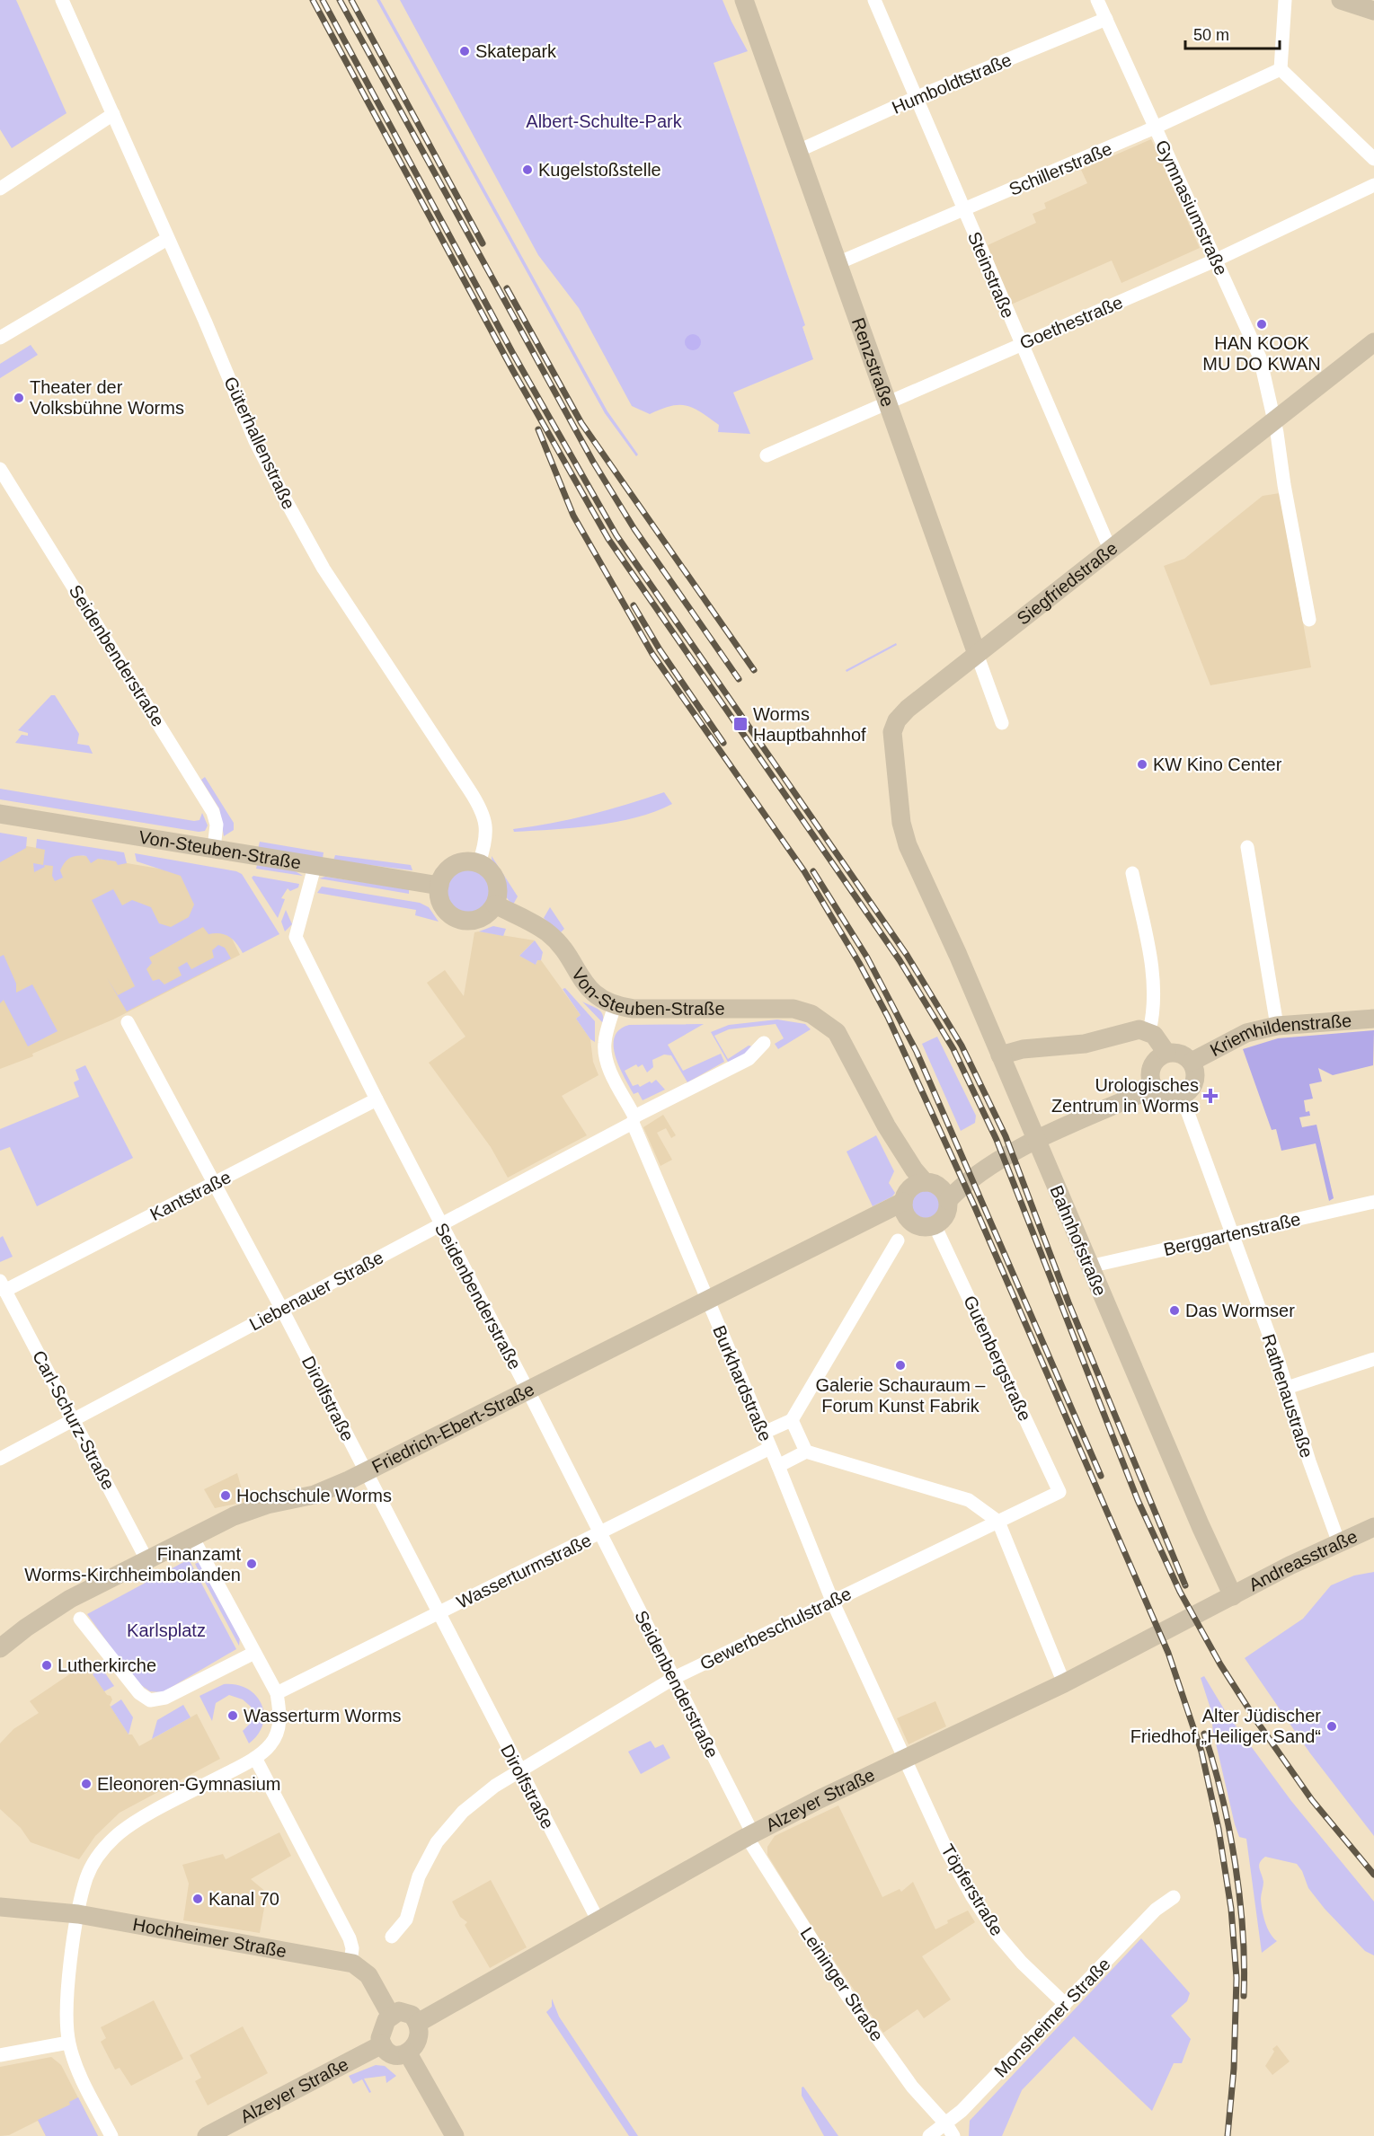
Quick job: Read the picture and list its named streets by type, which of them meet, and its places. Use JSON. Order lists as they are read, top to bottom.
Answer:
{
  "streets": {
    "street": [
      "Humboldtstraße",
      "Schillerstraße",
      "Gymnasiumstraße",
      "Steinstraße",
      "Goethestraße",
      "Renzstraße",
      "Güterhallenstraße",
      "Siegfriedstraße",
      "Seidenbenderstraße",
      "Von-Steuben-Straße",
      "Kriemhildenstraße",
      "Kantstraße",
      "Berggartenstraße",
      "Bahnhofstraße",
      "Liebenauer Straße",
      "Gutenbergstraße",
      "Burkhardstraße",
      "Rathenaustraße",
      "Dirolfstraße",
      "Carl-Schurz-Straße",
      "Friedrich-Ebert-Straße",
      "Andreasstraße",
      "Wasserturmstraße",
      "Gewerbeschulstraße",
      "Alzeyer Straße",
      "Töpferstraße",
      "Hochheimer Straße",
      "Leininger Straße",
      "Monsheimer Straße"
    ]
  },
  "crossings": [
    ["Humboldtstraße", "Gymnasiumstraße"],
    ["Humboldtstraße", "Steinstraße"],
    ["Humboldtstraße", "Renzstraße"],
    ["Schillerstraße", "Gymnasiumstraße"],
    ["Schillerstraße", "Steinstraße"],
    ["Schillerstraße", "Renzstraße"],
    ["Gymnasiumstraße", "Goethestraße"],
    ["Gymnasiumstraße", "Siegfriedstraße"],
    ["Steinstraße", "Goethestraße"],
    ["Steinstraße", "Siegfriedstraße"],
    ["Goethestraße", "Renzstraße"],
    ["Renzstraße", "Siegfriedstraße"],
    ["Güterhallenstraße", "Von-Steuben-Straße"],
    ["Siegfriedstraße", "Bahnhofstraße"],
    ["Seidenbenderstraße", "Von-Steuben-Straße"],
    ["Seidenbenderstraße", "Kantstraße"],
    ["Seidenbenderstraße", "Liebenauer Straße"],
    ["Seidenbenderstraße", "Friedrich-Ebert-Straße"],
    ["Seidenbenderstraße", "Wasserturmstraße"],
    ["Seidenbenderstraße", "Gewerbeschulstraße"],
    ["Seidenbenderstraße", "Alzeyer Straße"],
    ["Seidenbenderstraße", "Leininger Straße"],
    ["Von-Steuben-Straße", "Burkhardstraße"],
    ["Von-Steuben-Straße", "Friedrich-Ebert-Straße"],
    ["Kriemhildenstraße", "Rathenaustraße"],
    ["Kantstraße", "Dirolfstraße"],
    ["Kantstraße", "Carl-Schurz-Straße"],
    ["Berggartenstraße", "Bahnhofstraße"],
    ["Berggartenstraße", "Rathenaustraße"],
    ["Bahnhofstraße", "Andreasstraße"],
    ["Bahnhofstraße", "Alzeyer Straße"],
    ["Liebenauer Straße", "Burkhardstraße"],
    ["Liebenauer Straße", "Dirolfstraße"],
    ["Liebenauer Straße", "Carl-Schurz-Straße"],
    ["Gutenbergstraße", "Gewerbeschulstraße"],
    ["Burkhardstraße", "Friedrich-Ebert-Straße"],
    ["Burkhardstraße", "Wasserturmstraße"],
    ["Burkhardstraße", "Gewerbeschulstraße"],
    ["Burkhardstraße", "Alzeyer Straße"],
    ["Burkhardstraße", "Töpferstraße"],
    ["Rathenaustraße", "Andreasstraße"],
    ["Dirolfstraße", "Friedrich-Ebert-Straße"],
    ["Dirolfstraße", "Wasserturmstraße"],
    ["Dirolfstraße", "Gewerbeschulstraße"],
    ["Dirolfstraße", "Alzeyer Straße"],
    ["Carl-Schurz-Straße", "Friedrich-Ebert-Straße"],
    ["Andreasstraße", "Alzeyer Straße"],
    ["Alzeyer Straße", "Töpferstraße"],
    ["Alzeyer Straße", "Hochheimer Straße"],
    ["Alzeyer Straße", "Leininger Straße"],
    ["Töpferstraße", "Monsheimer Straße"],
    ["Leininger Straße", "Monsheimer Straße"]
  ],
  "parks": ["Albert-Schulte-Park", "Karlsplatz"],
  "places": {
    "other": [
      "Skatepark",
      "Kugelstoßstelle",
      "HAN KOOK MU DO KWAN",
      "Theater der Volksbühne Worms",
      "KW Kino Center",
      "Das Wormser",
      "Galerie Schauraum – Forum Kunst Fabrik",
      "Hochschule Worms",
      "Finanzamt Worms-Kirchheimbolanden",
      "Lutherkirche",
      "Wasserturm Worms",
      "Alter Jüdischer Friedhof „Heiliger Sand“",
      "Eleonoren-Gymnasium",
      "Kanal 70"
    ],
    "transit": ["Worms Hauptbahnhof"],
    "health": ["Urologisches Zentrum in Worms"]
  },
  "scale_bar": "50 m"
}
